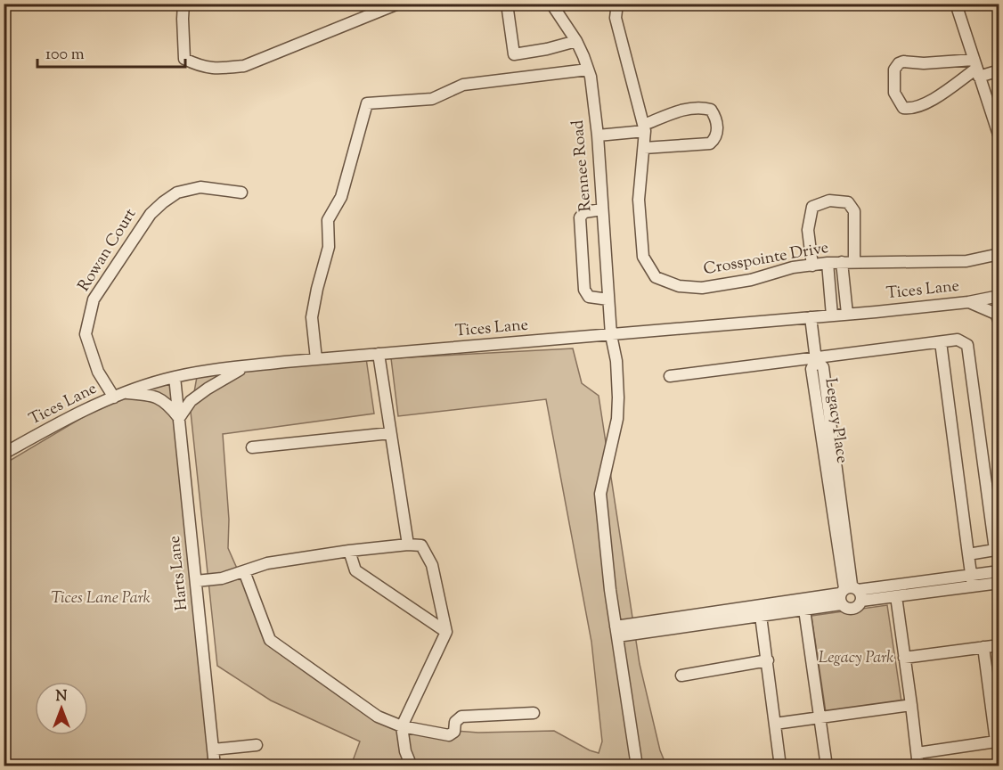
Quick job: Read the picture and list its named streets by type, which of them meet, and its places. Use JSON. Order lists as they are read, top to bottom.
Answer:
{
  "streets": {
    "street": [
      "Rennee Road",
      "Rowan Court",
      "Crosspointe Drive",
      "Tices Lane",
      "Legacy Place",
      "Harts Lane"
    ]
  },
  "crossings": [
    ["Rennee Road", "Tices Lane"],
    ["Rowan Court", "Tices Lane"],
    ["Crosspointe Drive", "Tices Lane"],
    ["Tices Lane", "Legacy Place"],
    ["Tices Lane", "Harts Lane"]
  ],
  "parks": ["Tices Lane Park", "Legacy Park"],
  "scale_bar": "100 m",
  "north": "top"
}
